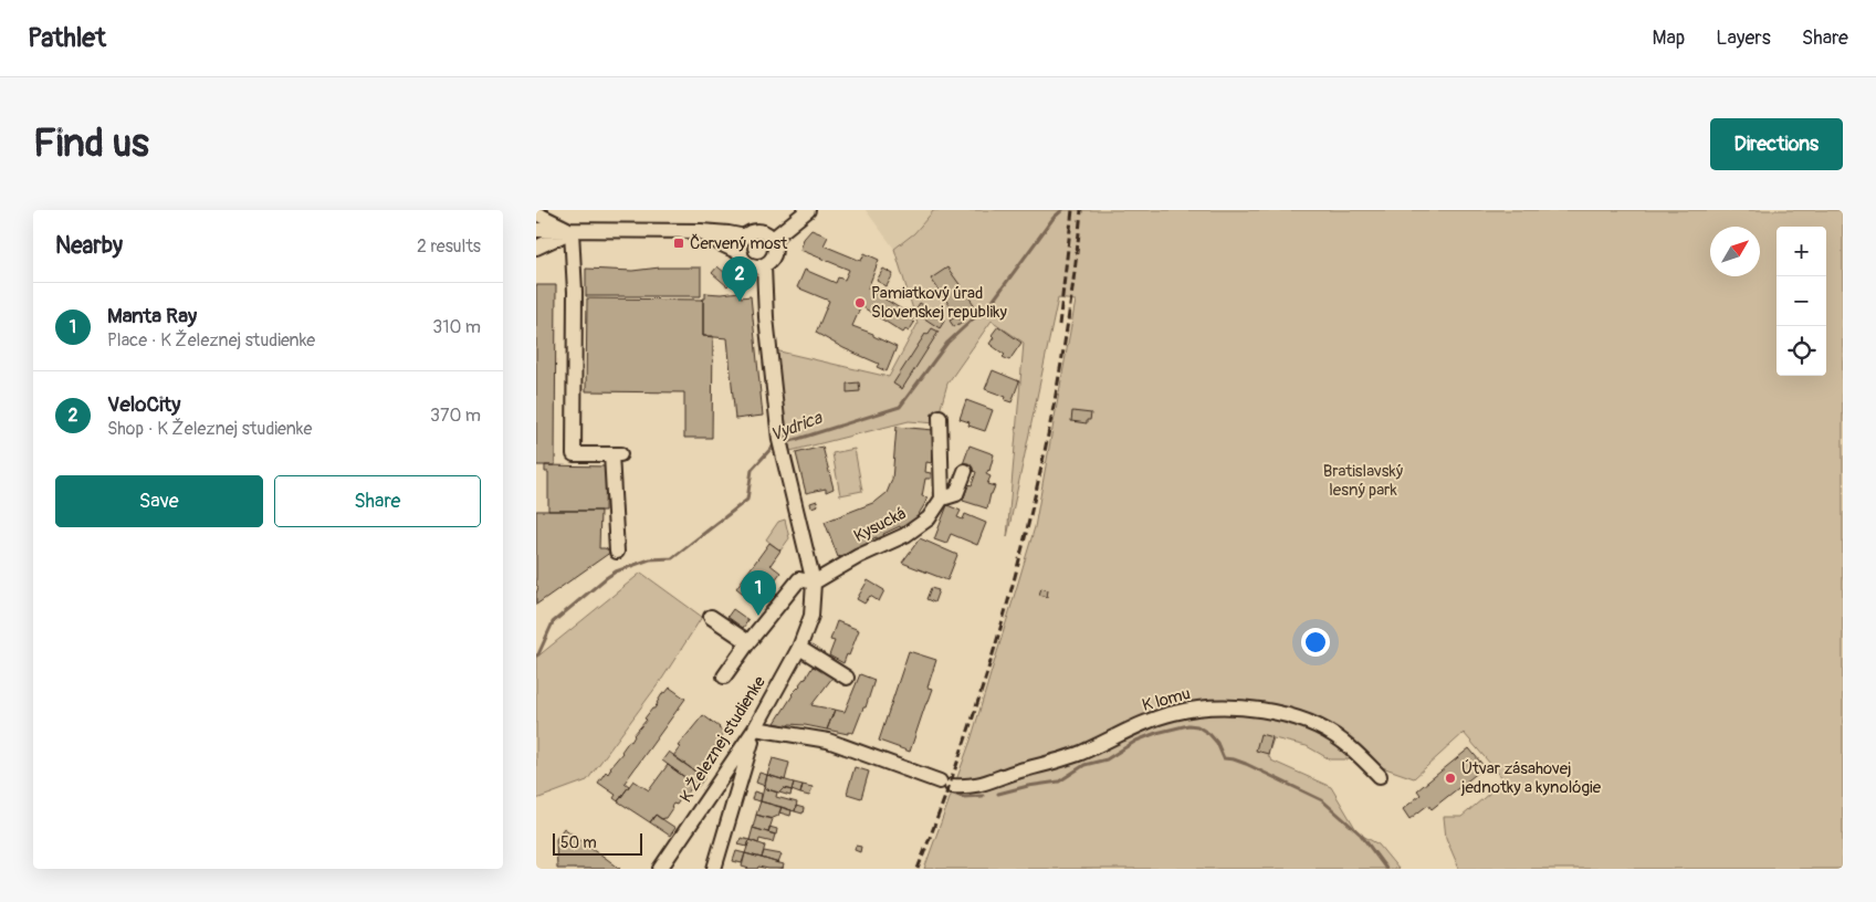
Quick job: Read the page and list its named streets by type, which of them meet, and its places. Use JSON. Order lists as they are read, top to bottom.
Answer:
{
  "streets": {
    "street": ["Kysucká", "K lomu", "K Železnej studienke"]
  },
  "crossings": [
    ["Kysucká", "K Železnej studienke"],
    ["K lomu", "K Železnej studienke"]
  ],
  "water": ["Vydrica"],
  "parks": ["Bratislavský lesný park"],
  "places": {
    "transit": ["Červený most"],
    "other": ["Pamiatkový úrad Slovenskej republiky", "Útvar zásahovej jednotky a kynológie"]
  },
  "scale_bar": "50 m",
  "north": "top right",
  "page": {
    "header": "Pathlet",
    "nav": ["Map", "Layers", "Share"],
    "buttons": [
      "Directions",
      ["Save", "Share"]
    ],
    "title": "Find us",
    "heading": ["Nearby", "2 results"],
    "map_buttons": ["+", "−"],
    "pins": ["2", "1"],
    "list": [
      {
        "mark": "1",
        "name": "Manta Ray",
        "note": "Place · K Železnej studienke",
        "value": "310 m"
      },
      {
        "mark": "2",
        "name": "VeloCity",
        "note": "Shop · K Železnej studienke",
        "value": "370 m"
      }
    ],
    "scale": "50 m"
  }
}
